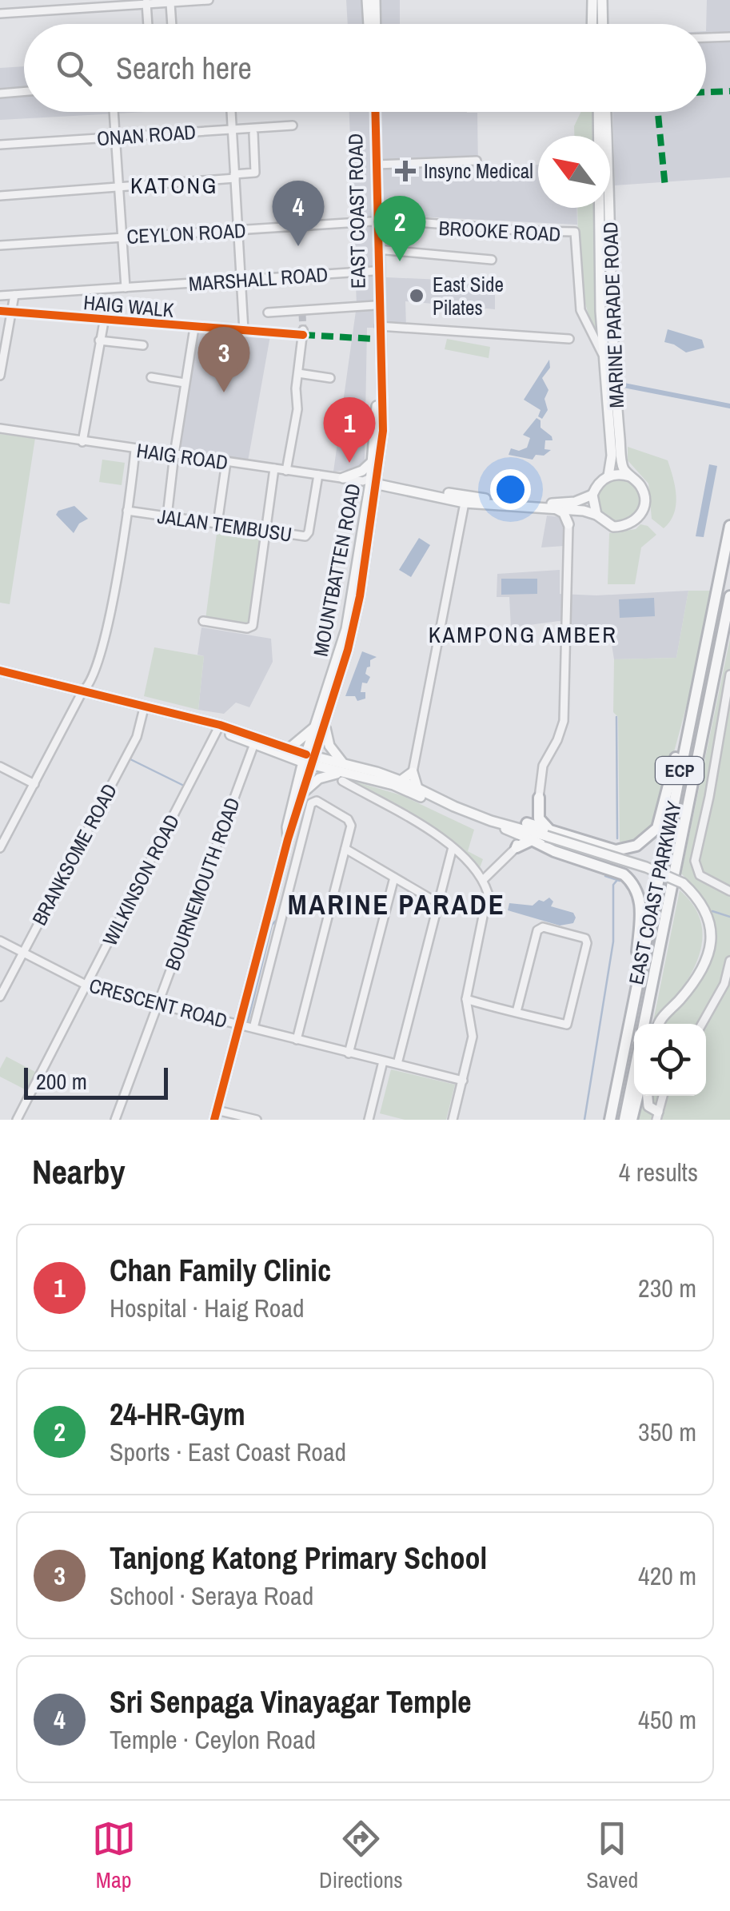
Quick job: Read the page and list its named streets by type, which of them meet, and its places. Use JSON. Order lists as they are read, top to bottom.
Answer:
{
  "streets": {
    "highway": ["ECP", "EAST COAST PARKWAY"],
    "main road": ["EAST COAST ROAD", "MARINE PARADE ROAD", "MOUNTBATTEN ROAD"],
    "street": [
      "ONAN ROAD",
      "BROOKE ROAD",
      "CEYLON ROAD",
      "MARSHALL ROAD",
      "HAIG ROAD",
      "JALAN TEMBUSU",
      "BRANKSOME ROAD",
      "WILKINSON ROAD",
      "BOURNEMOUTH ROAD",
      "CRESCENT ROAD"
    ],
    "cycle path": ["HAIG WALK"]
  },
  "crossings": [
    ["EAST COAST ROAD", "BROOKE ROAD"],
    ["EAST COAST ROAD", "CEYLON ROAD"],
    ["EAST COAST ROAD", "MARSHALL ROAD"],
    ["EAST COAST ROAD", "MOUNTBATTEN ROAD"],
    ["BROOKE ROAD", "CEYLON ROAD"],
    ["BROOKE ROAD", "MARINE PARADE ROAD"],
    ["HAIG ROAD", "JALAN TEMBUSU"],
    ["HAIG ROAD", "MOUNTBATTEN ROAD"],
    ["MOUNTBATTEN ROAD", "CRESCENT ROAD"],
    ["ECP", "EAST COAST PARKWAY"],
    ["BRANKSOME ROAD", "CRESCENT ROAD"],
    ["WILKINSON ROAD", "CRESCENT ROAD"],
    ["BOURNEMOUTH ROAD", "CRESCENT ROAD"]
  ],
  "districts": ["KATONG", "KAMPONG AMBER", "MARINE PARADE"],
  "places": {
    "health": ["Insync Medical"],
    "other": ["East Side Pilates"]
  },
  "scale_bar": "200 m",
  "north": "top left",
  "page": {
    "search": "Search here",
    "pins": [
      "4",
      "2",
      "3",
      "1"
    ],
    "scale": "200 m",
    "heading": ["Nearby", "4 results"],
    "list": [
      {
        "mark": "1",
        "name": "Chan Family Clinic",
        "note": "Hospital · Haig Road",
        "value": "230 m"
      },
      {
        "mark": "2",
        "name": "24-HR-Gym",
        "note": "Sports · East Coast Road",
        "value": "350 m"
      },
      {
        "mark": "3",
        "name": "Tanjong Katong Primary School",
        "note": "School · Seraya Road",
        "value": "420 m"
      },
      {
        "mark": "4",
        "name": "Sri Senpaga Vinayagar Temple",
        "note": "Temple · Ceylon Road",
        "value": "450 m"
      }
    ],
    "nav": ["Map", "Directions", "Saved"]
  }
}
